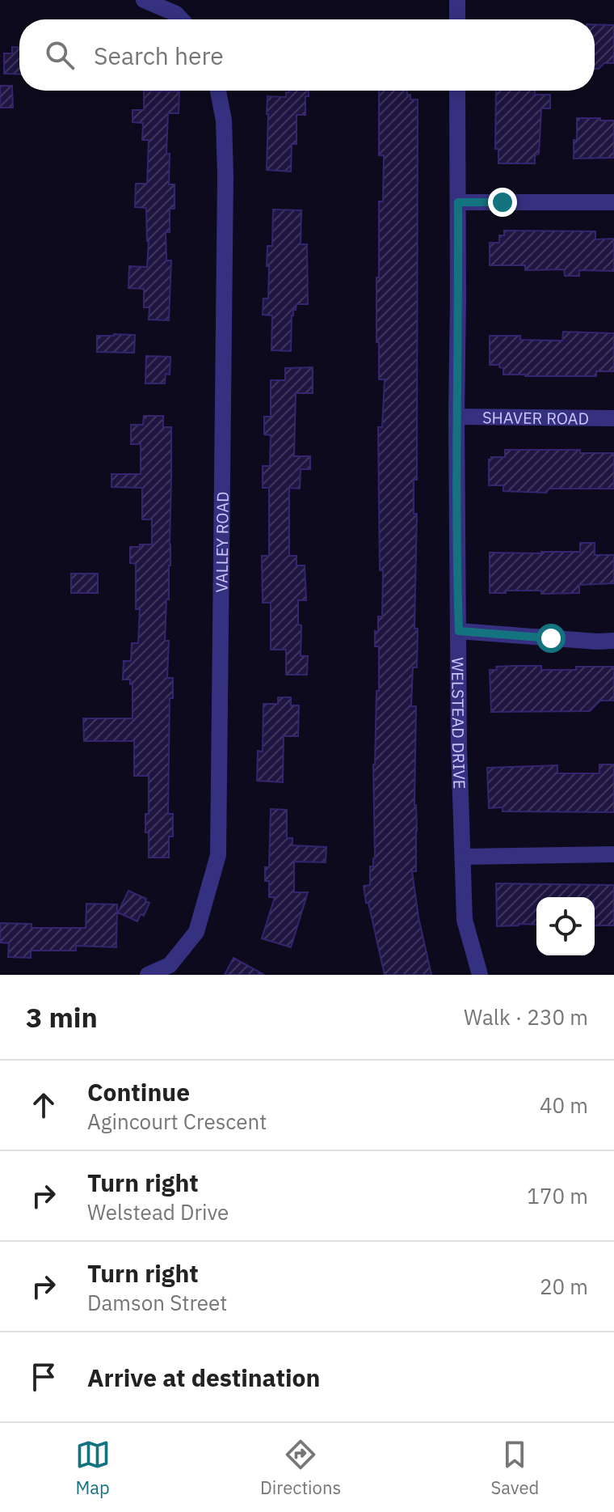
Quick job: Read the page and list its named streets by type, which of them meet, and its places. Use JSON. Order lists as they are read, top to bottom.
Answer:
{
  "streets": {
    "street": ["SHAVER ROAD", "VALLEY ROAD", "WELSTEAD DRIVE"]
  },
  "crossings": [
    ["SHAVER ROAD", "WELSTEAD DRIVE"]
  ],
  "page": {
    "search": "Search here",
    "heading": ["3 min", "Walk · 230 m"],
    "list": [
      ["Continue", "Agincourt Crescent", "40 m"],
      ["Turn right", "Welstead Drive", "170 m"],
      ["Turn right", "Damson Street", "20 m"],
      "Arrive at destination"
    ],
    "nav": ["Map", "Directions", "Saved"]
  }
}
